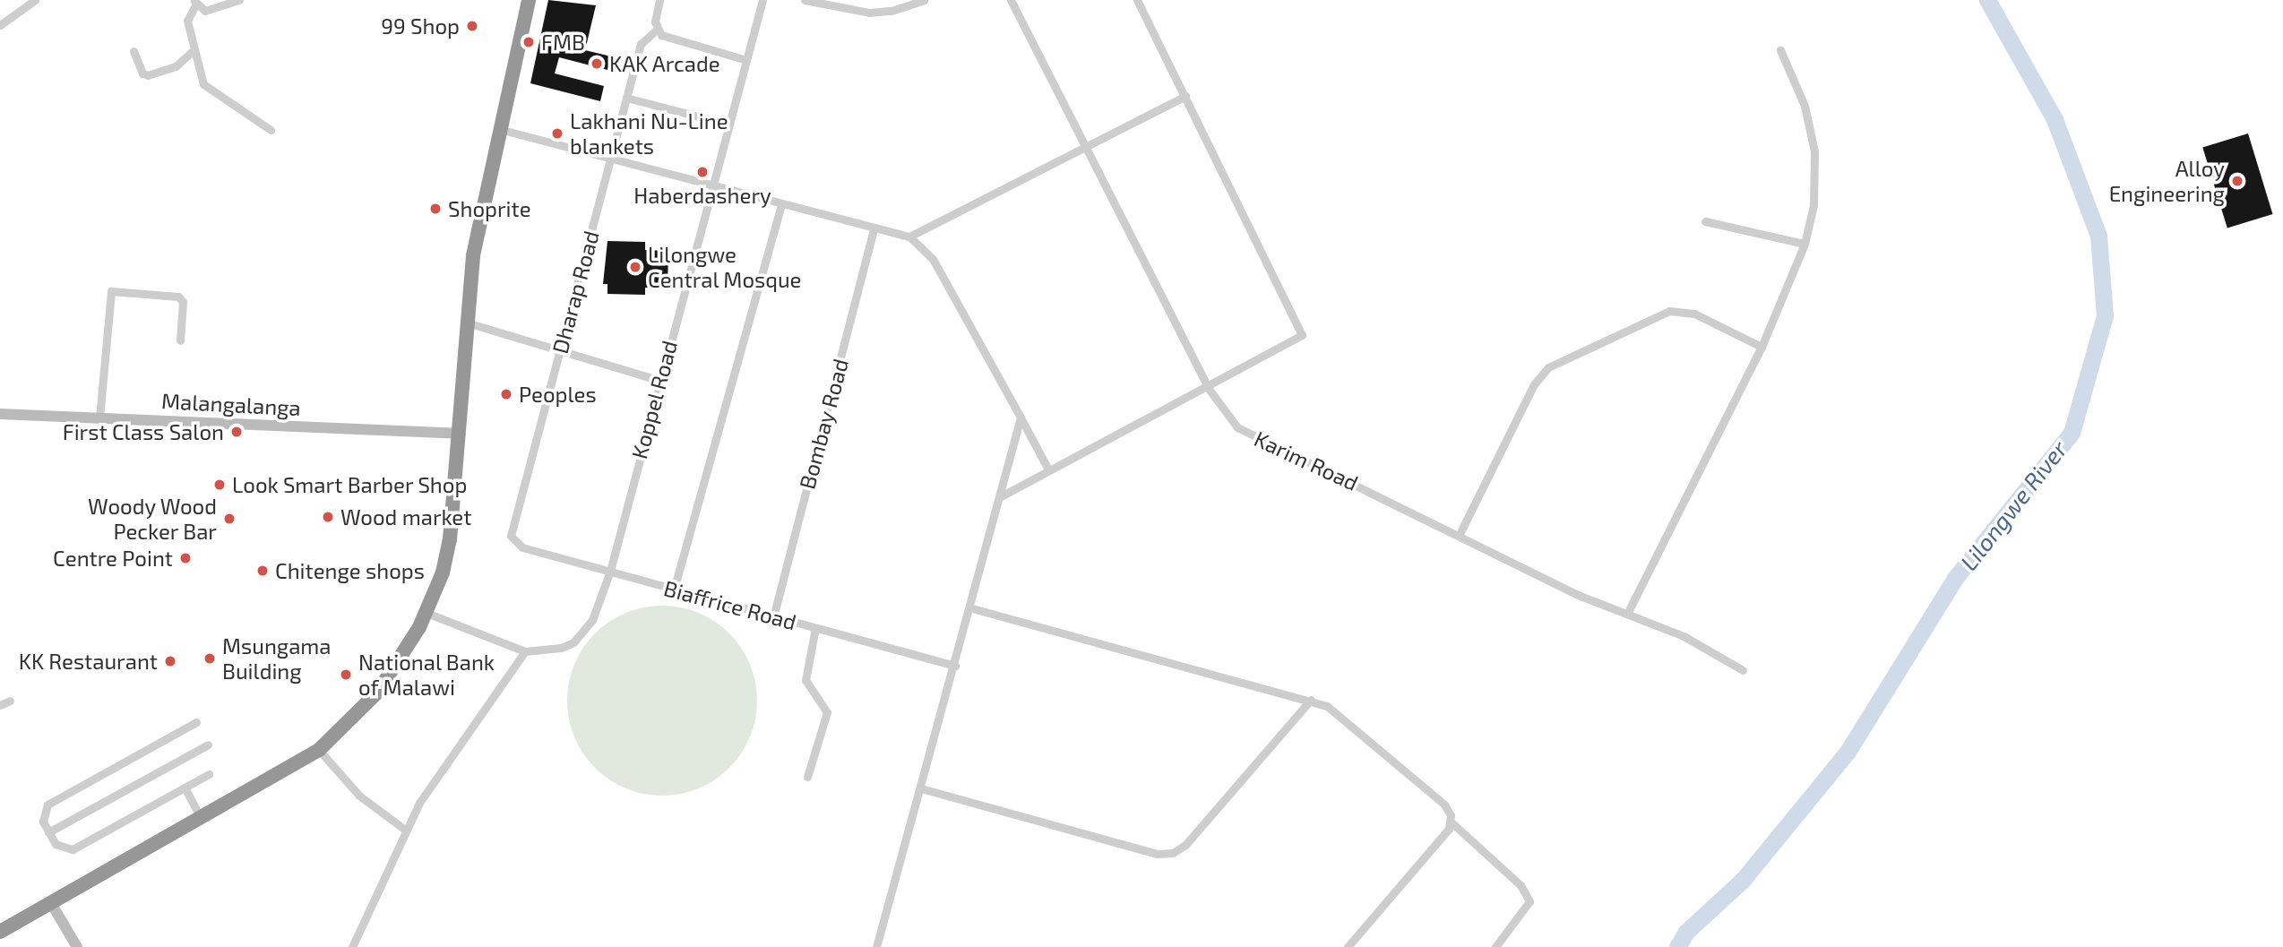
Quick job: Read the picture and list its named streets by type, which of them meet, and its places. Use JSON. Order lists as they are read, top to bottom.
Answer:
{
  "streets": {
    "street": [
      "Dharap Road",
      "Koppel Road",
      "Malangalanga",
      "Bombay Road",
      "Karim Road",
      "Biaffrice Road"
    ]
  },
  "crossings": [
    ["Dharap Road", "Biaffrice Road"],
    ["Koppel Road", "Biaffrice Road"],
    ["Bombay Road", "Biaffrice Road"]
  ],
  "water": ["Lilongwe River"],
  "places": [
    "99 Shop",
    "FMB",
    "KAK Arcade",
    "Lakhani Nu-Line blankets",
    "Haberdashery",
    "Alloy Engineering",
    "Shoprite",
    "Lilongwe Central Mosque",
    "Peoples",
    "First Class Salon",
    "Look Smart Barber Shop",
    "Wood market",
    "Woody Wood Pecker Bar",
    "Centre Point",
    "Chitenge shops",
    "Msungama Building",
    "KK Restaurant",
    "National Bank of Malawi"
  ]
}
